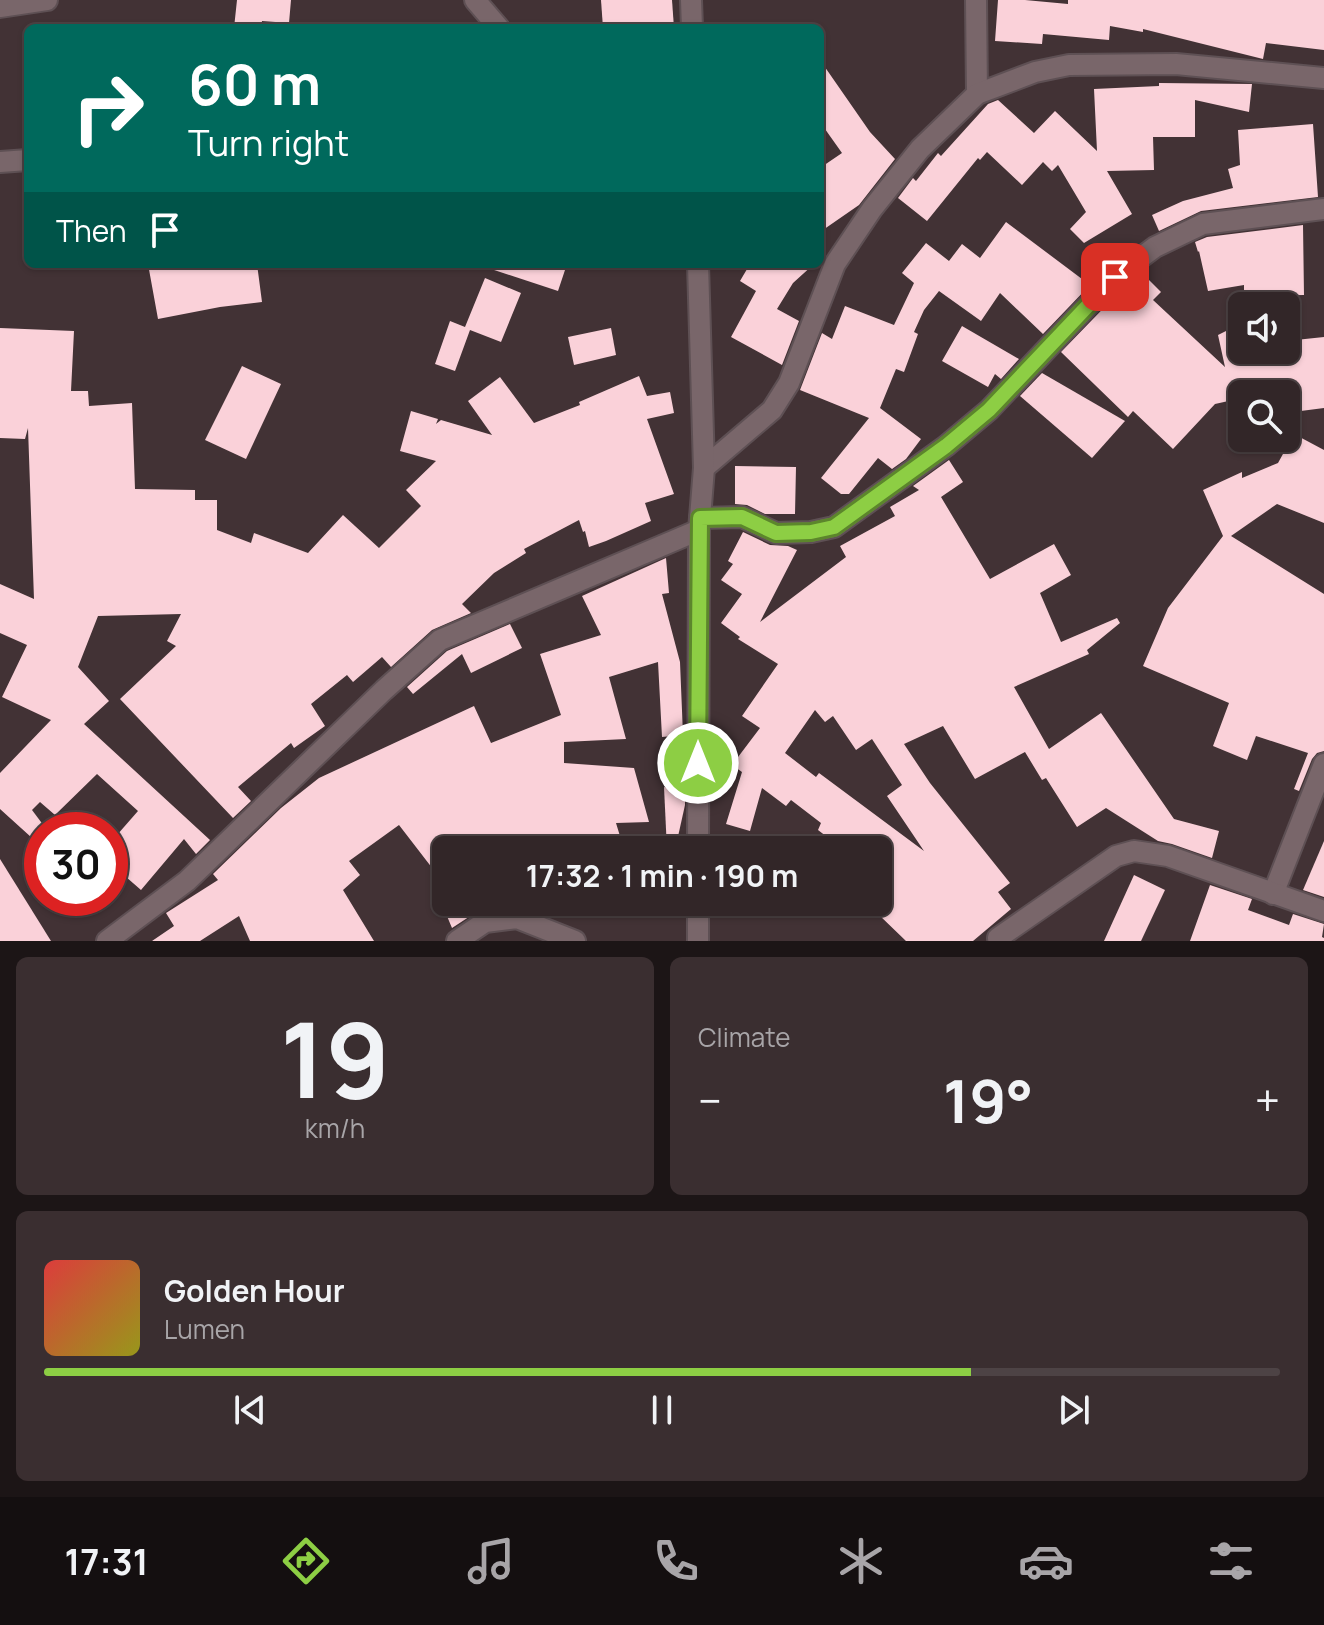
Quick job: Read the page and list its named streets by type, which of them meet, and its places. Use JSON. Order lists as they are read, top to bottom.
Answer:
{
  "page": {
    "turn": ["60 m", "Turn right"],
    "then": "Then",
    "limit": "30",
    "trip": "17:32 · 1 min · 190 m",
    "tile": [
      ["19", "km/h"],
      "Climate"
    ],
    "heat": ["−", "19°", "+"],
    "song": ["Golden Hour", "Lumen"],
    "tabs": "17:31"
  }
}
